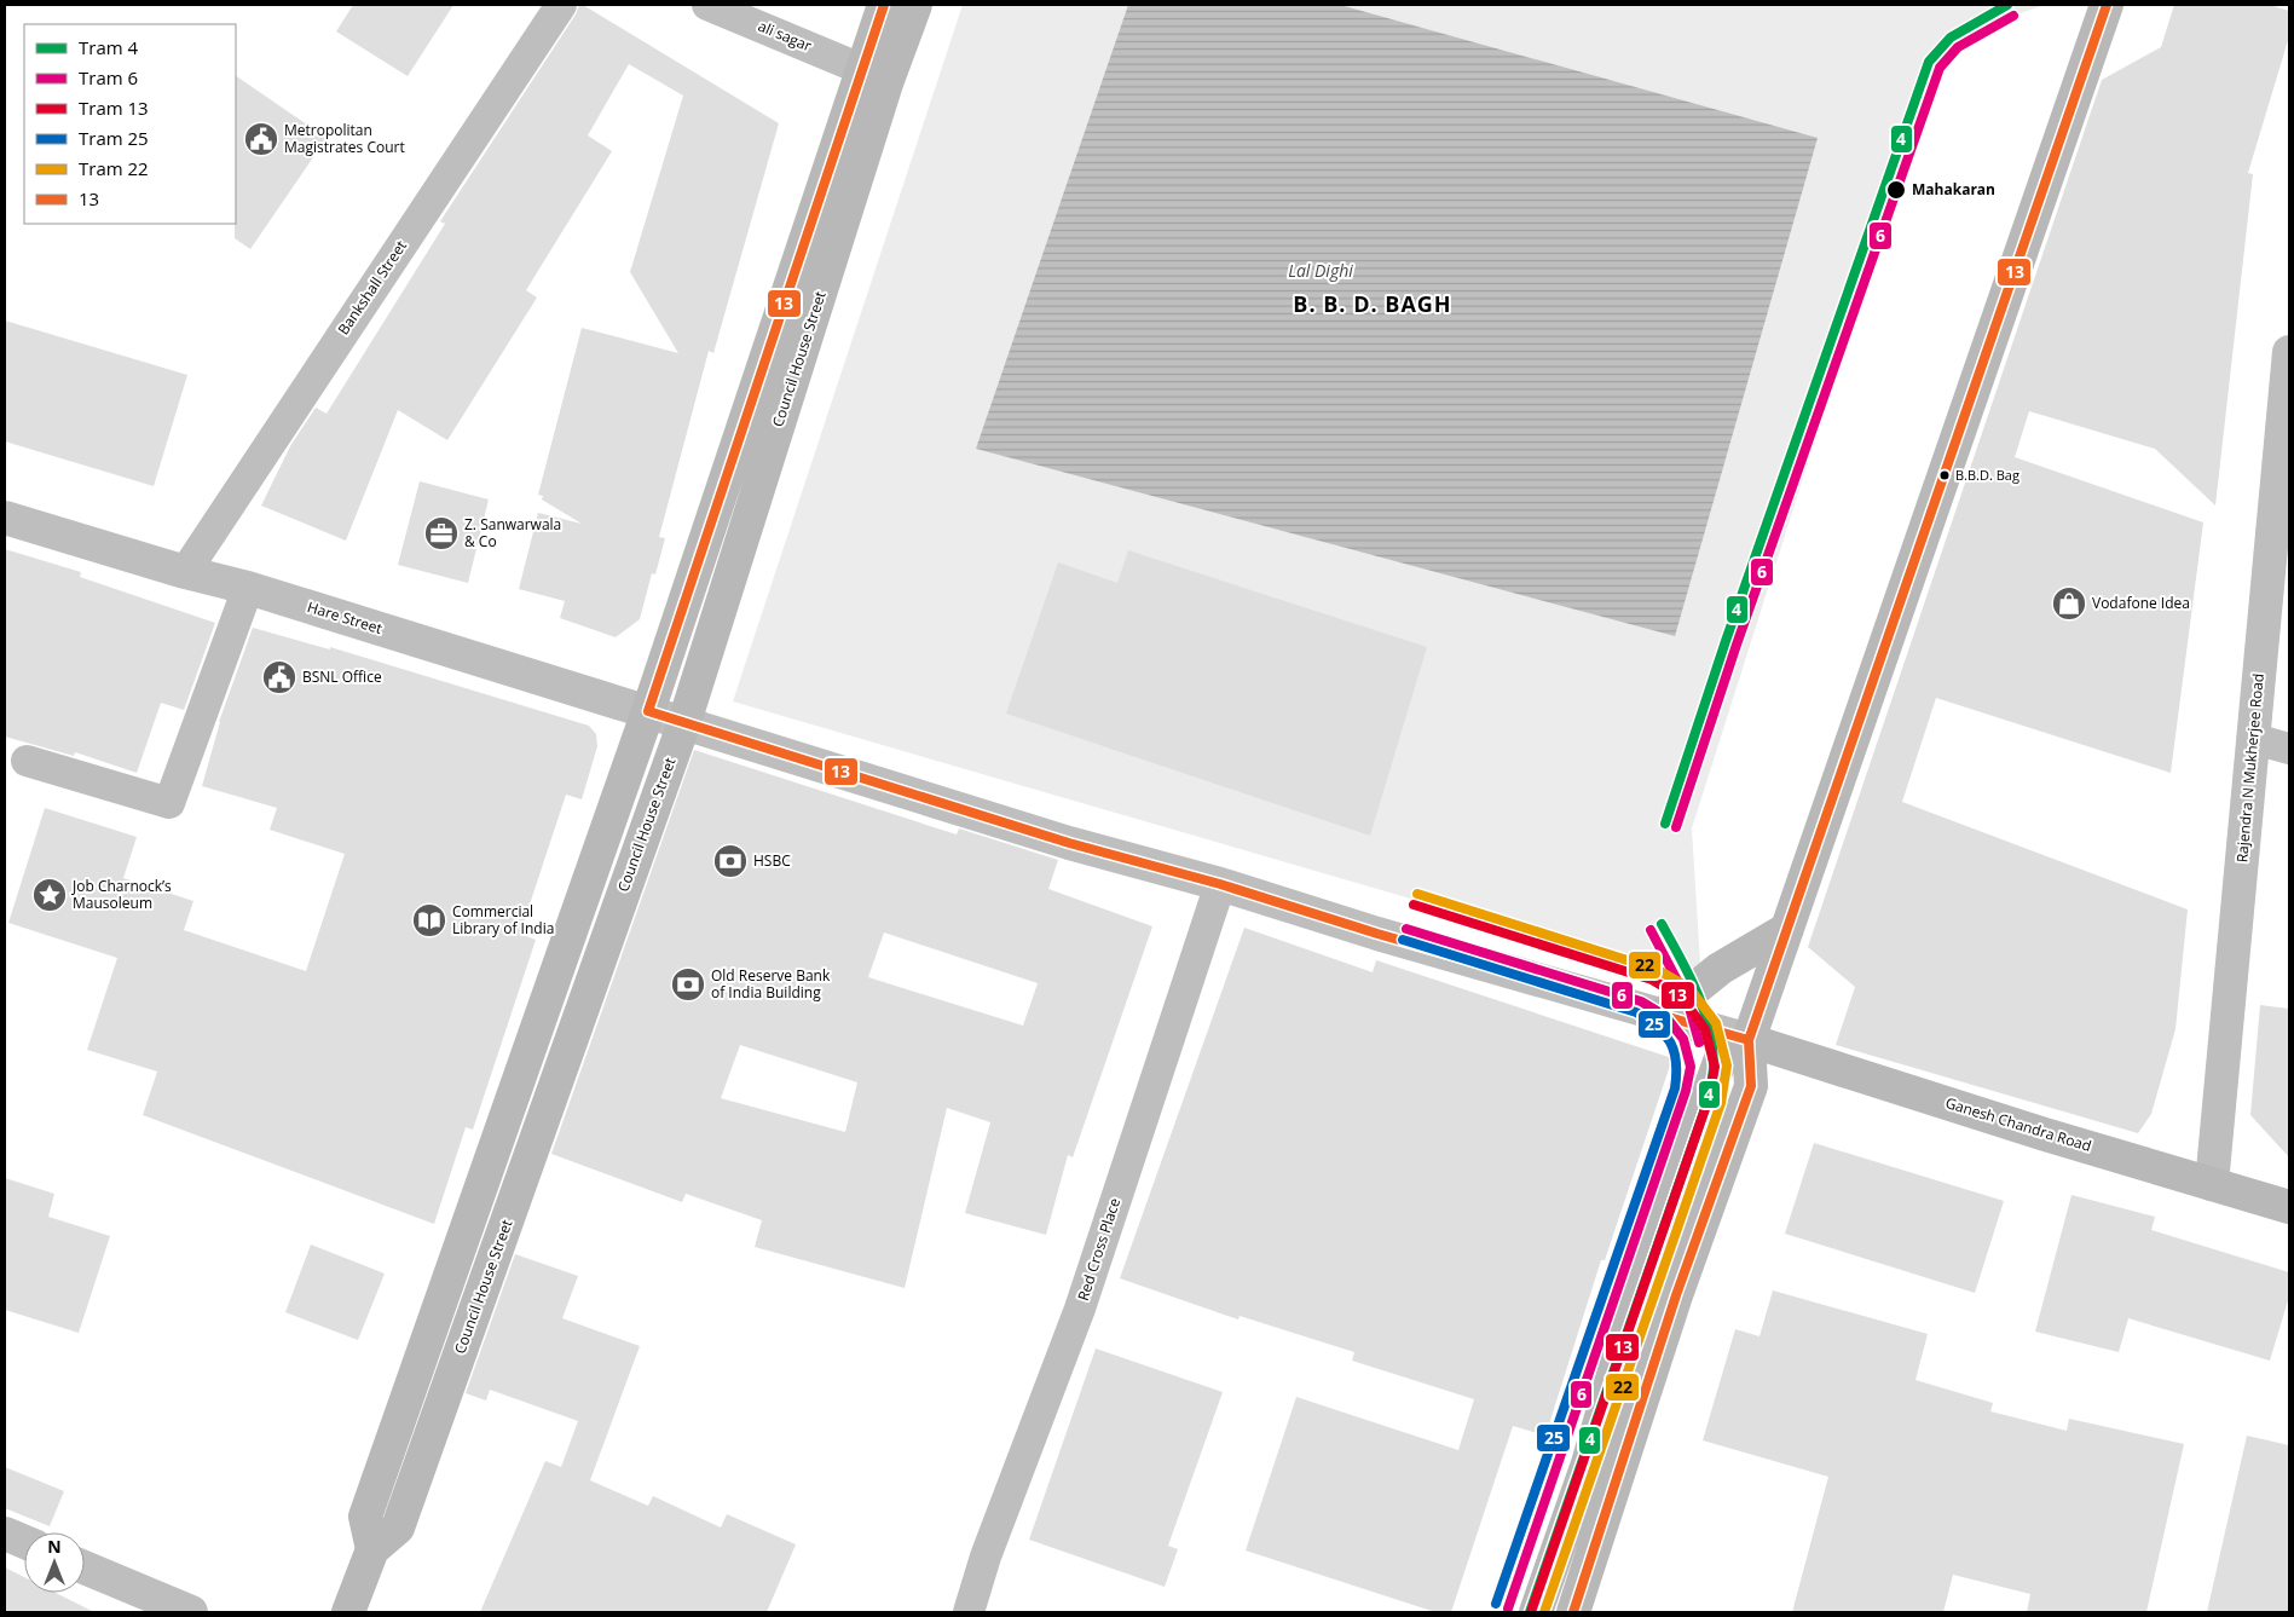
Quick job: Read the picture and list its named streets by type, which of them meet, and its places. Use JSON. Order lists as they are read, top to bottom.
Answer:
{
  "streets": {
    "main road": ["Council House Street", "Ganesh Chandra Road"],
    "street": [
      "ali sagar",
      "Bankshall Street",
      "Hare Street",
      "Rajendra N Mukherjee Road",
      "Red Cross Place"
    ]
  },
  "crossings": [
    ["ali sagar", "Council House Street"],
    ["Bankshall Street", "Hare Street"],
    ["Council House Street", "Hare Street"],
    ["Hare Street", "Ganesh Chandra Road"],
    ["Hare Street", "Red Cross Place"],
    ["Rajendra N Mukherjee Road", "Ganesh Chandra Road"]
  ],
  "districts": ["B. B. D. BAGH"],
  "water": ["Lal Dighi"],
  "places": {
    "public building": ["Metropolitan Magistrates Court", "BSNL Office"],
    "other": ["Mahakaran", "B.B.D. Bag"],
    "office": ["Z. Sanwarwala & Co"],
    "shop": ["Vodafone Idea"],
    "bank": ["HSBC", "Old Reserve Bank of India Building"],
    "place": ["Job Charnock’s Mausoleum"],
    "library": ["Commercial Library of India"]
  },
  "lines": [
    "tram line 4",
    "transit line 13",
    "tram line 6",
    "tram line 22",
    "tram line 13",
    "tram line 25"
  ],
  "legend": [
    "Tram 4",
    "Tram 6",
    "Tram 13",
    "Tram 25",
    "Tram 22",
    "13"
  ],
  "north": "top"
}
